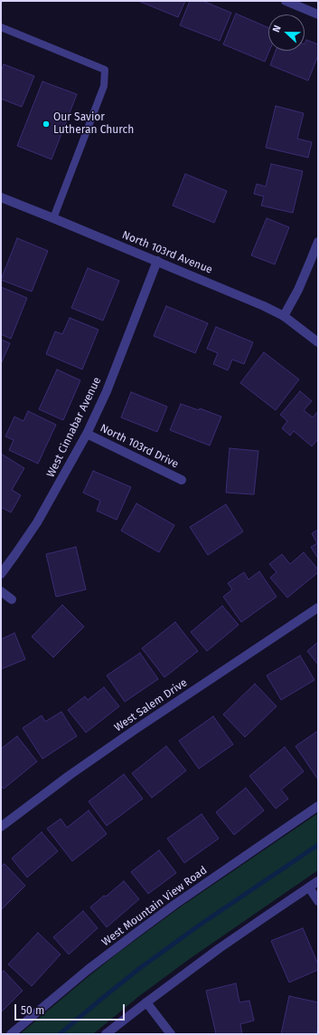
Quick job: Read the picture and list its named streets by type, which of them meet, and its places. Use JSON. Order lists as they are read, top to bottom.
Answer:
{
  "streets": {
    "street": [
      "North 103rd Avenue",
      "West Cinnabar Avenue",
      "North 103rd Drive",
      "West Salem Drive",
      "West Mountain View Road"
    ]
  },
  "crossings": [
    ["North 103rd Avenue", "West Cinnabar Avenue"],
    ["West Cinnabar Avenue", "North 103rd Drive"]
  ],
  "places": ["Our Savior Lutheran Church"],
  "scale_bar": "50 m",
  "north": "left"
}
